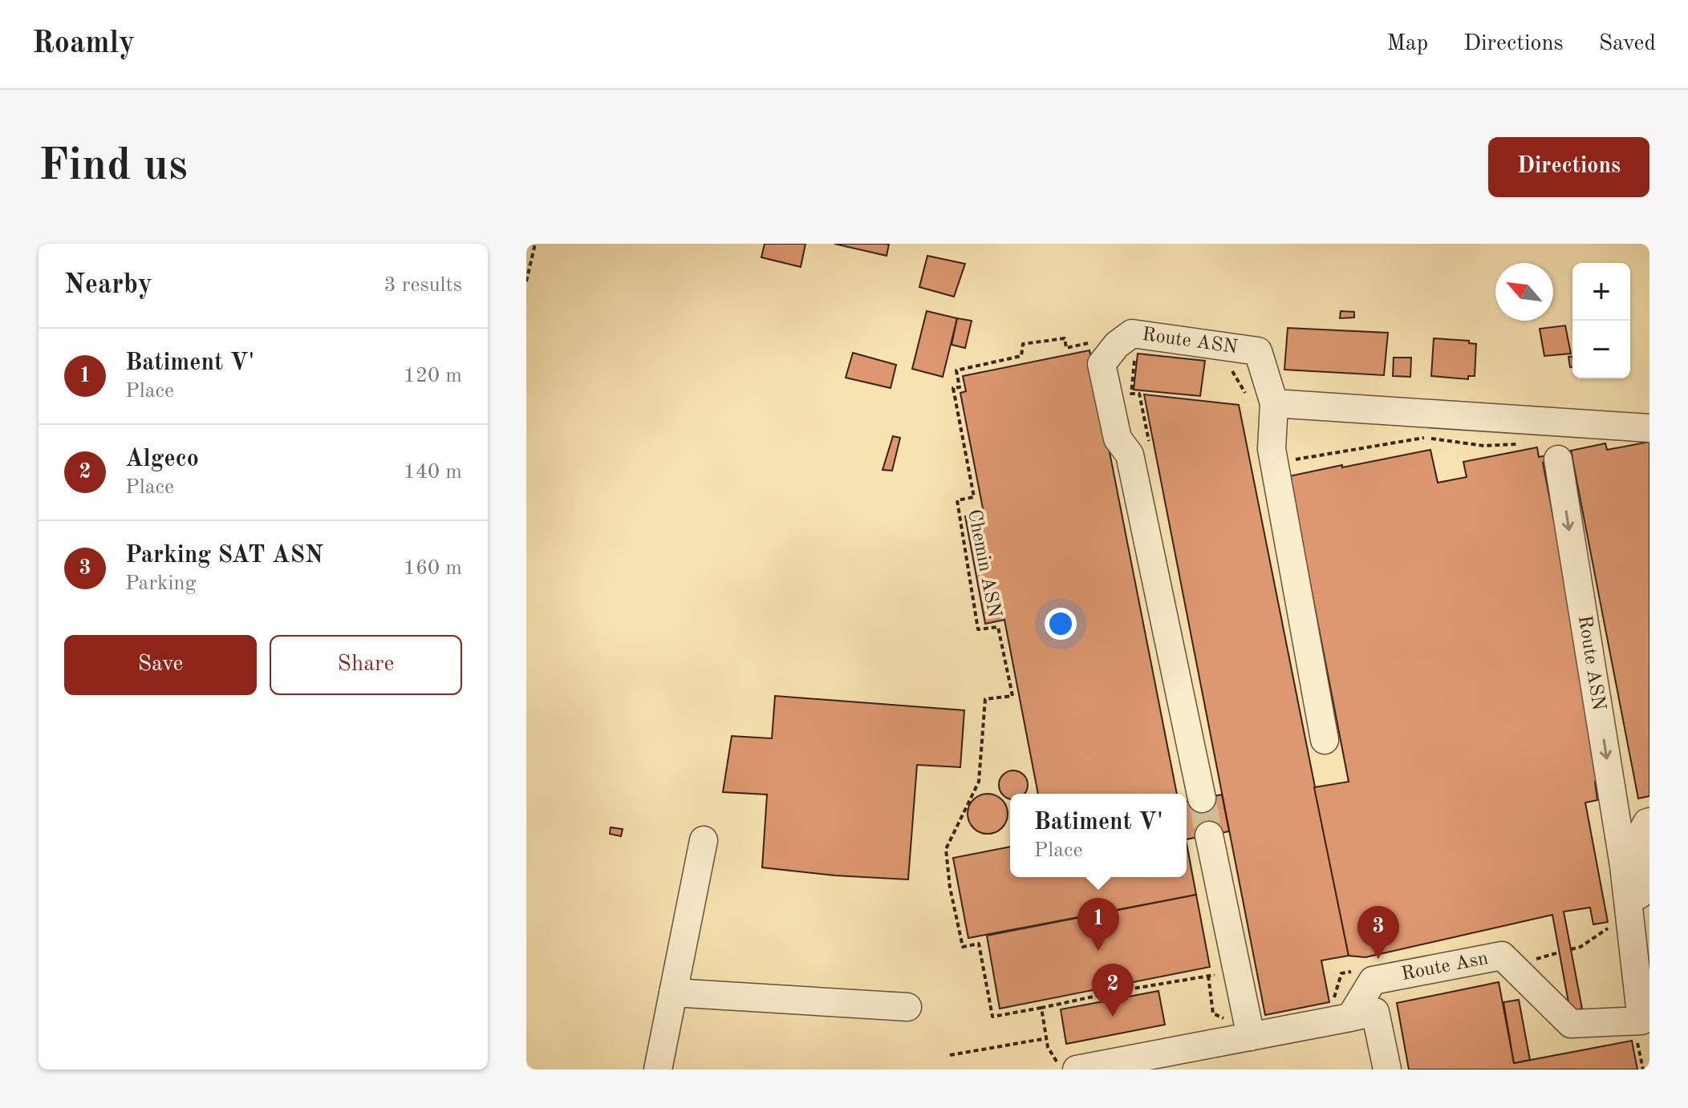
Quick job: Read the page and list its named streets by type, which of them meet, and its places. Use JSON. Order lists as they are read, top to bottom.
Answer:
{
  "streets": {
    "lane": ["Route ASN", "Route Asn"],
    "path": ["Chemin ASN"]
  },
  "crossings": [
    ["Route ASN", "Chemin ASN"],
    ["Route ASN", "Route Asn"]
  ],
  "one_way": ["Route ASN"],
  "north": "top left",
  "page": {
    "header": "Roamly",
    "nav": ["Map", "Directions", "Saved"],
    "buttons": [
      "Directions",
      ["Save", "Share"]
    ],
    "title": "Find us",
    "heading": ["Nearby", "3 results"],
    "map_buttons": ["+", "−"],
    "list": [
      {
        "mark": "1",
        "name": "Batiment V'",
        "note": "Place",
        "value": "120 m"
      },
      {
        "mark": "2",
        "name": "Algeco",
        "note": "Place",
        "value": "140 m"
      },
      {
        "mark": "3",
        "name": "Parking SAT ASN",
        "note": "Parking",
        "value": "160 m"
      }
    ],
    "popup": ["Batiment V'", "Place"],
    "pins": ["1", "3", "2"]
  }
}
